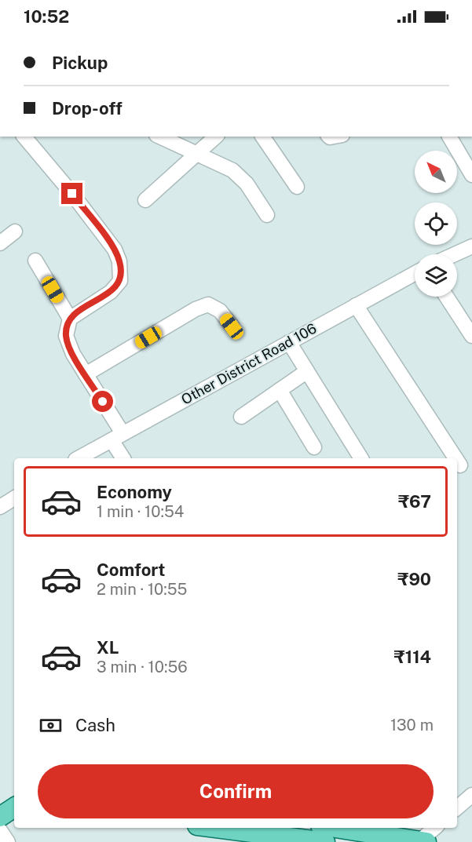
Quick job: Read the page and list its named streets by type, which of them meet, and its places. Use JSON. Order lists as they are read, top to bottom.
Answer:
{
  "streets": {
    "street": ["Other District Road 106"]
  },
  "north": "top left",
  "page": {
    "status": "10:52",
    "banner": ["Pickup", "Drop-off"],
    "list": [
      {
        "name": "Economy",
        "note": "1 min · 10:54",
        "value": "₹67"
      },
      {
        "name": "Comfort",
        "note": "2 min · 10:55",
        "value": "₹90"
      },
      {
        "name": "XL",
        "note": "3 min · 10:56",
        "value": "₹114"
      }
    ],
    "pay": ["Cash", "130 m"],
    "buttons": "Confirm"
  }
}
